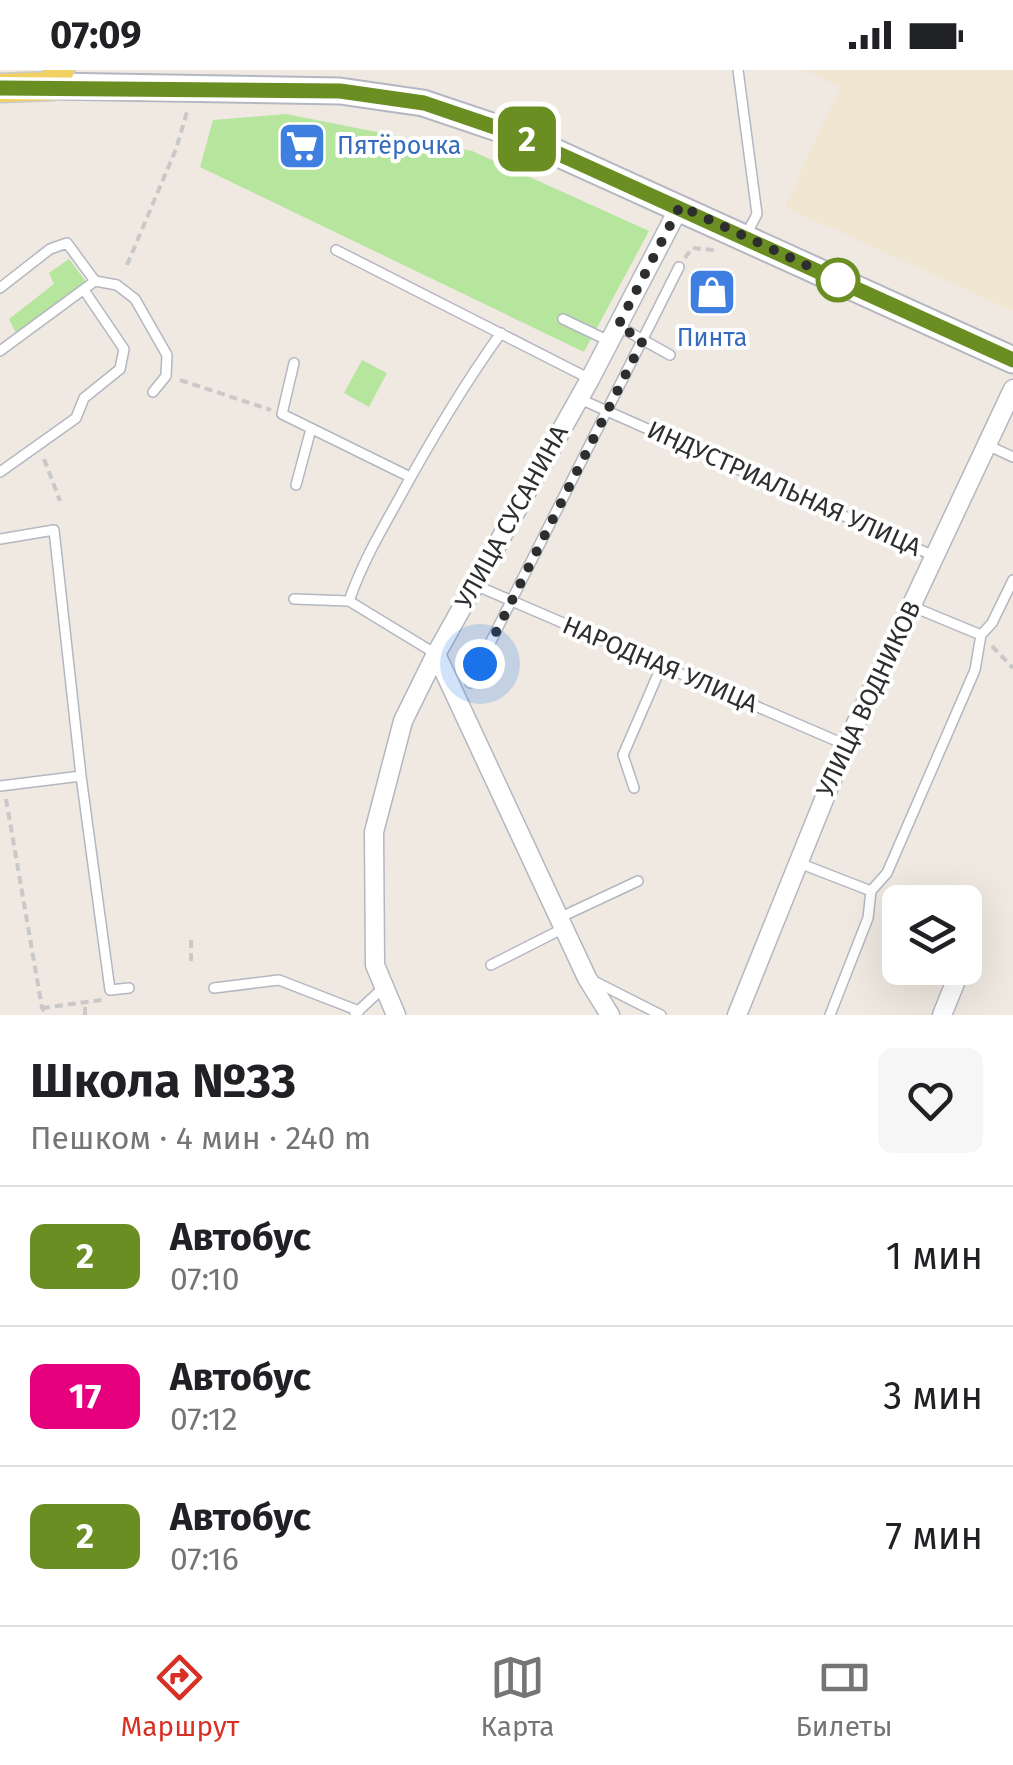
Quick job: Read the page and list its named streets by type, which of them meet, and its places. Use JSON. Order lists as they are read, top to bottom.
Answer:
{
  "streets": {
    "street": ["УЛИЦА СУСАНИНА", "УЛИЦА ВОДНИКОВ"],
    "lane": ["ИНДУСТРИАЛЬНАЯ УЛИЦА", "НАРОДНАЯ УЛИЦА"]
  },
  "crossings": [
    ["ИНДУСТРИАЛЬНАЯ УЛИЦА", "УЛИЦА СУСАНИНА"],
    ["ИНДУСТРИАЛЬНАЯ УЛИЦА", "УЛИЦА ВОДНИКОВ"],
    ["УЛИЦА СУСАНИНА", "НАРОДНАЯ УЛИЦА"],
    ["НАРОДНАЯ УЛИЦА", "УЛИЦА ВОДНИКОВ"]
  ],
  "places": {
    "supermarket": ["Пятёрочка"],
    "shop": ["Пинта"]
  },
  "lines": ["bus line 2"],
  "page": {
    "status": "07:09",
    "on_map": "2",
    "heading": ["Школа №33", "Пешком · 4 мин · 240 m"],
    "list": [
      {
        "mark": "2",
        "name": "Автобус",
        "note": "07:10",
        "value": "1 мин"
      },
      {
        "mark": "17",
        "name": "Автобус",
        "note": "07:12",
        "value": "3 мин"
      },
      {
        "mark": "2",
        "name": "Автобус",
        "note": "07:16",
        "value": "7 мин"
      }
    ],
    "tabs": ["Маршрут", "Карта", "Билеты"]
  }
}
